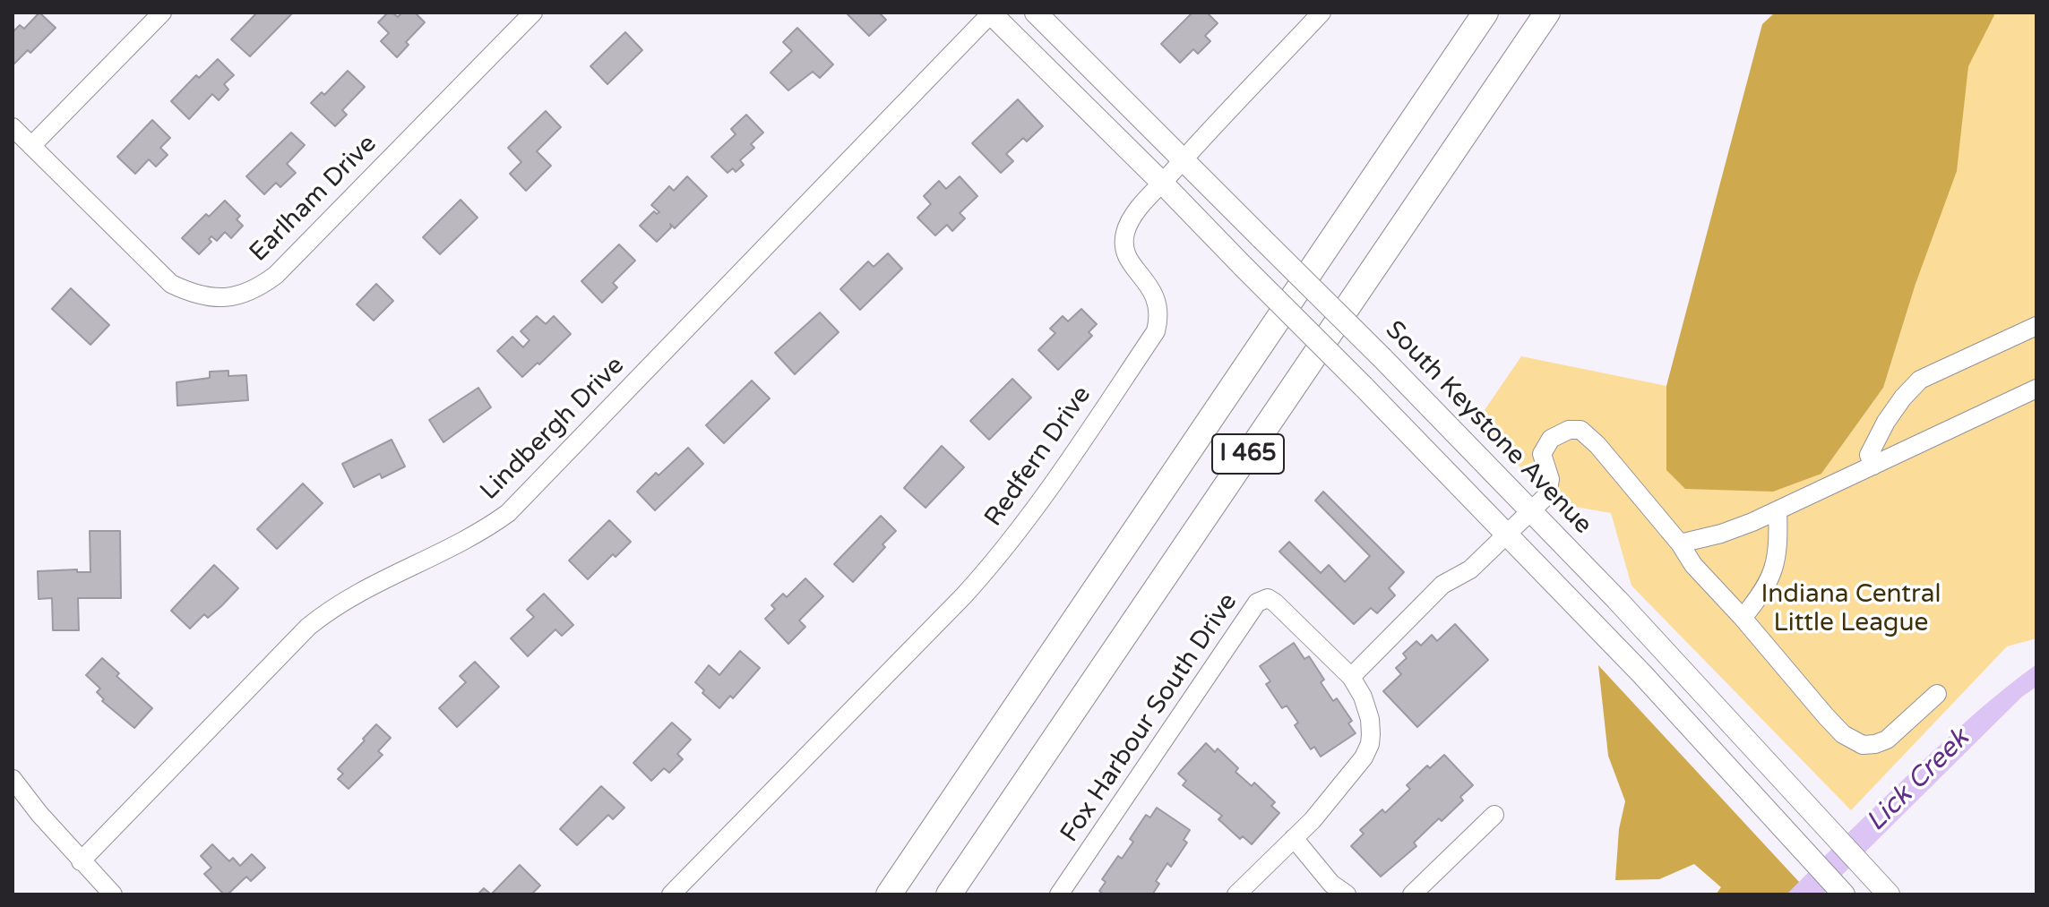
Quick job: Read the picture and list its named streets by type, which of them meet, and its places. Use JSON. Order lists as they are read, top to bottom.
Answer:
{
  "streets": {
    "highway": ["I 465"],
    "main road": ["South Keystone Avenue"],
    "street": [
      "Earlham Drive",
      "Lindbergh Drive",
      "Redfern Drive",
      "Fox Harbour South Drive"
    ]
  },
  "crossings": [
    ["South Keystone Avenue", "Redfern Drive"]
  ],
  "water": ["Lick Creek"],
  "parks": ["Indiana Central Little League"]
}
